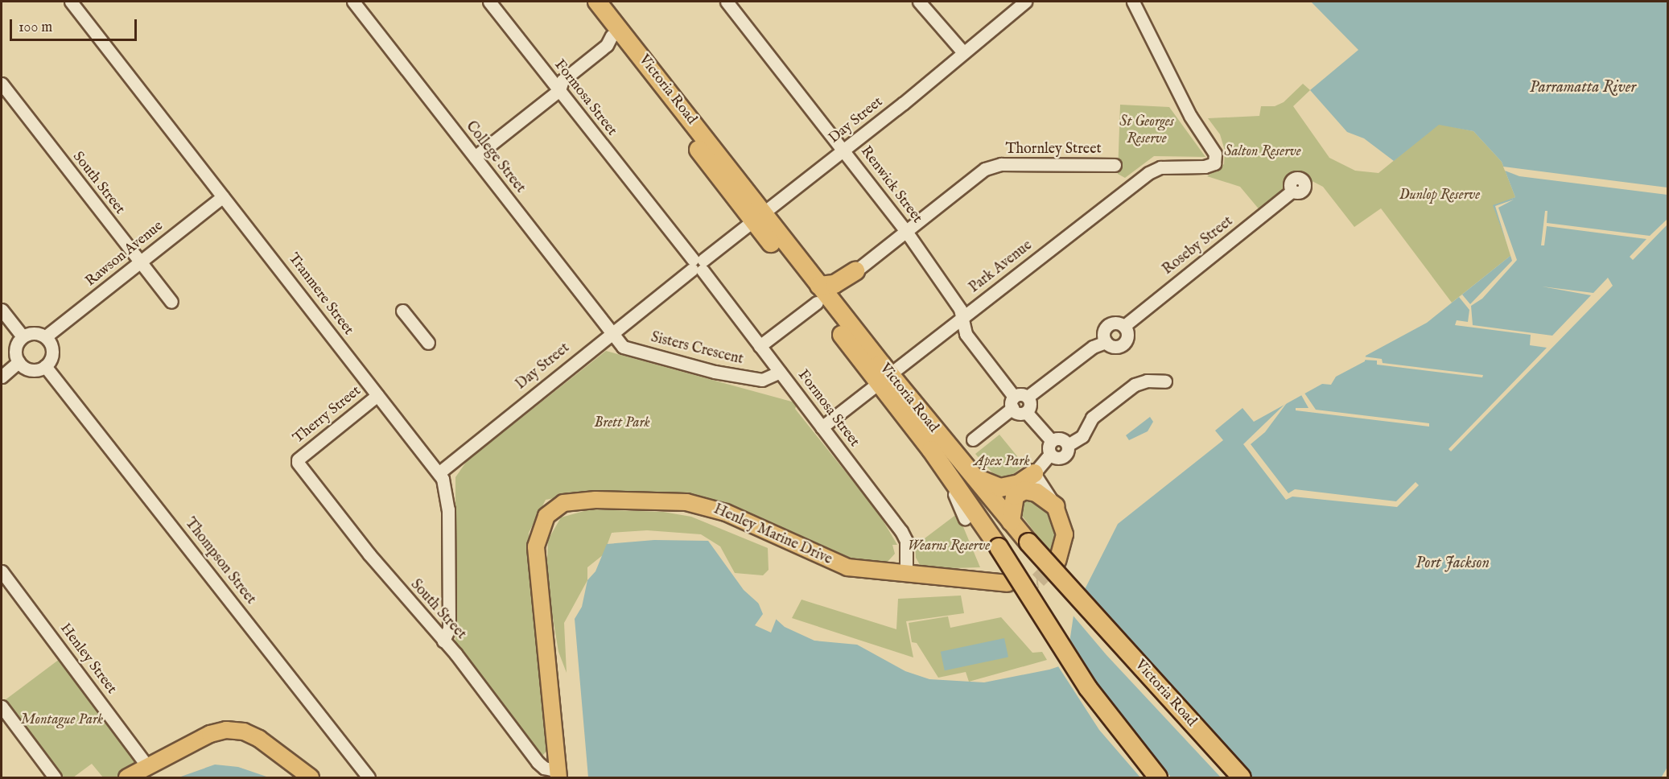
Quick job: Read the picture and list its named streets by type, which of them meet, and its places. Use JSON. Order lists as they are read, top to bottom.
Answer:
{
  "streets": {
    "highway": ["Victoria Road"],
    "main road": ["Henley Marine Drive"],
    "street": [
      "Formosa Street",
      "Day Street",
      "Thornley Street",
      "College Street",
      "South Street",
      "Renwick Street",
      "Roseby Street",
      "Rawson Avenue",
      "Park Avenue",
      "Tranmere Street",
      "Sisters Crescent",
      "Therry Street",
      "Thompson Street",
      "Henley Street"
    ]
  },
  "crossings": [
    ["Victoria Road", "Day Street"],
    ["Victoria Road", "Park Avenue"],
    ["Formosa Street", "Day Street"],
    ["Formosa Street", "Park Avenue"],
    ["Formosa Street", "Sisters Crescent"],
    ["Formosa Street", "Henley Marine Drive"],
    ["Day Street", "College Street"],
    ["Day Street", "Renwick Street"],
    ["Day Street", "Tranmere Street"],
    ["Day Street", "Sisters Crescent"],
    ["Thornley Street", "Renwick Street"],
    ["College Street", "Sisters Crescent"],
    ["South Street", "Rawson Avenue"],
    ["South Street", "Tranmere Street"],
    ["South Street", "Therry Street"],
    ["South Street", "Henley Marine Drive"],
    ["Renwick Street", "Park Avenue"],
    ["Rawson Avenue", "Tranmere Street"],
    ["Rawson Avenue", "Thompson Street"],
    ["Tranmere Street", "Therry Street"]
  ],
  "water": ["Parramatta River", "Port Jackson"],
  "parks": [
    "St Georges Reserve",
    "Salton Reserve",
    "Dunlop Reserve",
    "Brett Park",
    "Apex Park",
    "Wearns Reserve",
    "Montague Park"
  ],
  "scale_bar": "100 m"
}
